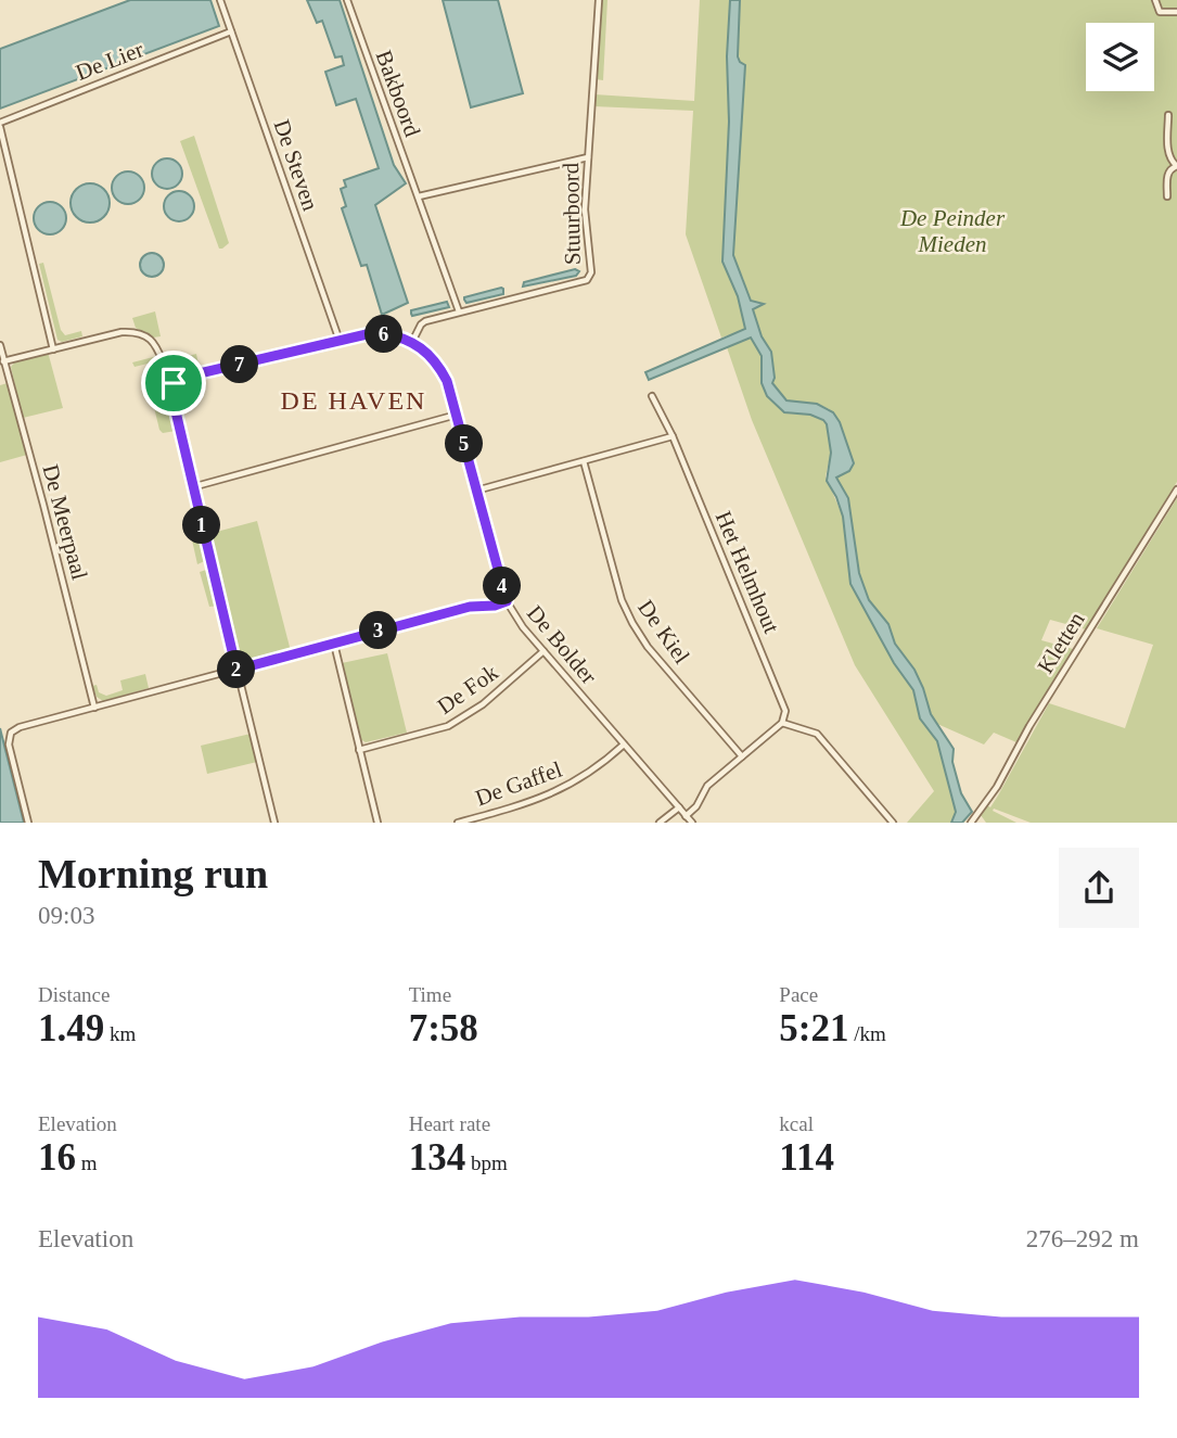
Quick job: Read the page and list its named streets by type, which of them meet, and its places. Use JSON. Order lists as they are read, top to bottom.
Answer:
{
  "streets": {
    "street": [
      "De Lier",
      "Bakboord",
      "De Steven",
      "Stuurboord",
      "De Meerpaal",
      "Het Helmhout",
      "De Kiel",
      "Kletten",
      "De Bolder",
      "De Fok",
      "De Gaffel"
    ]
  },
  "crossings": [
    ["De Lier", "De Steven"],
    ["Bakboord", "Stuurboord"],
    ["De Meerpaal", "De Bolder"],
    ["De Bolder", "De Fok"],
    ["De Bolder", "De Gaffel"]
  ],
  "districts": ["DE HAVEN"],
  "parks": ["De Peinder Mieden"],
  "page": {
    "pins": [
      "6",
      "7",
      "5",
      "1",
      "4",
      "3",
      "2"
    ],
    "heading": ["Morning run", "09:03"],
    "stats": [
      ["Distance", "1.49 km"],
      ["Time", "7:58"],
      ["Pace", "5:21 /km"],
      ["Elevation", "16 m"],
      ["Heart rate", "134 bpm"],
      ["kcal", "114"]
    ],
    "chart": ["Elevation", "276–292 m"]
  }
}
